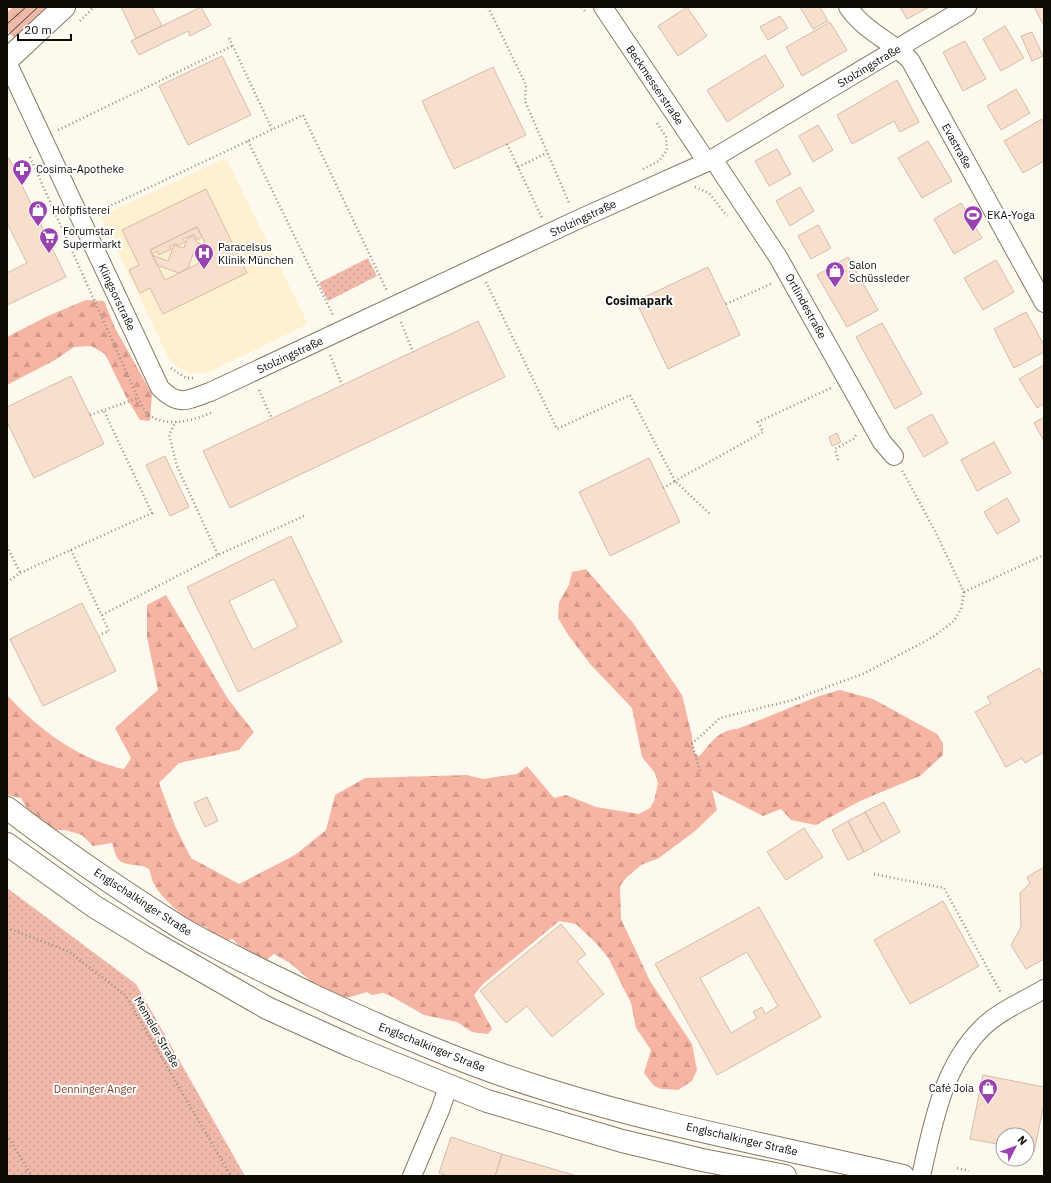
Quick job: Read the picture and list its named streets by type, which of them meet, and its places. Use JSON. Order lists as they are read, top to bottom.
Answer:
{
  "streets": {
    "main road": ["Englschalkinger Straße"],
    "street": [
      "Stolzingstraße",
      "Beckmesserstraße",
      "Evastraße",
      "Klingsorstraße",
      "Ortlindestraße"
    ],
    "path": ["Memeler Straße"]
  },
  "crossings": [
    ["Stolzingstraße", "Beckmesserstraße"],
    ["Stolzingstraße", "Evastraße"],
    ["Stolzingstraße", "Klingsorstraße"],
    ["Stolzingstraße", "Ortlindestraße"],
    ["Beckmesserstraße", "Ortlindestraße"]
  ],
  "districts": ["Cosimapark"],
  "parks": ["Denninger Anger"],
  "places": {
    "pharmacy": ["Cosima-Apotheke"],
    "shop": ["Hofpfisterei", "Salon Schüssleder", "Café Joia"],
    "sports": ["EKA-Yoga"],
    "supermarket": ["Forumstar Supermarkt"],
    "hospital": ["Paracelsus Klinik München"]
  },
  "scale_bar": "20 m",
  "north": "top right"
}
